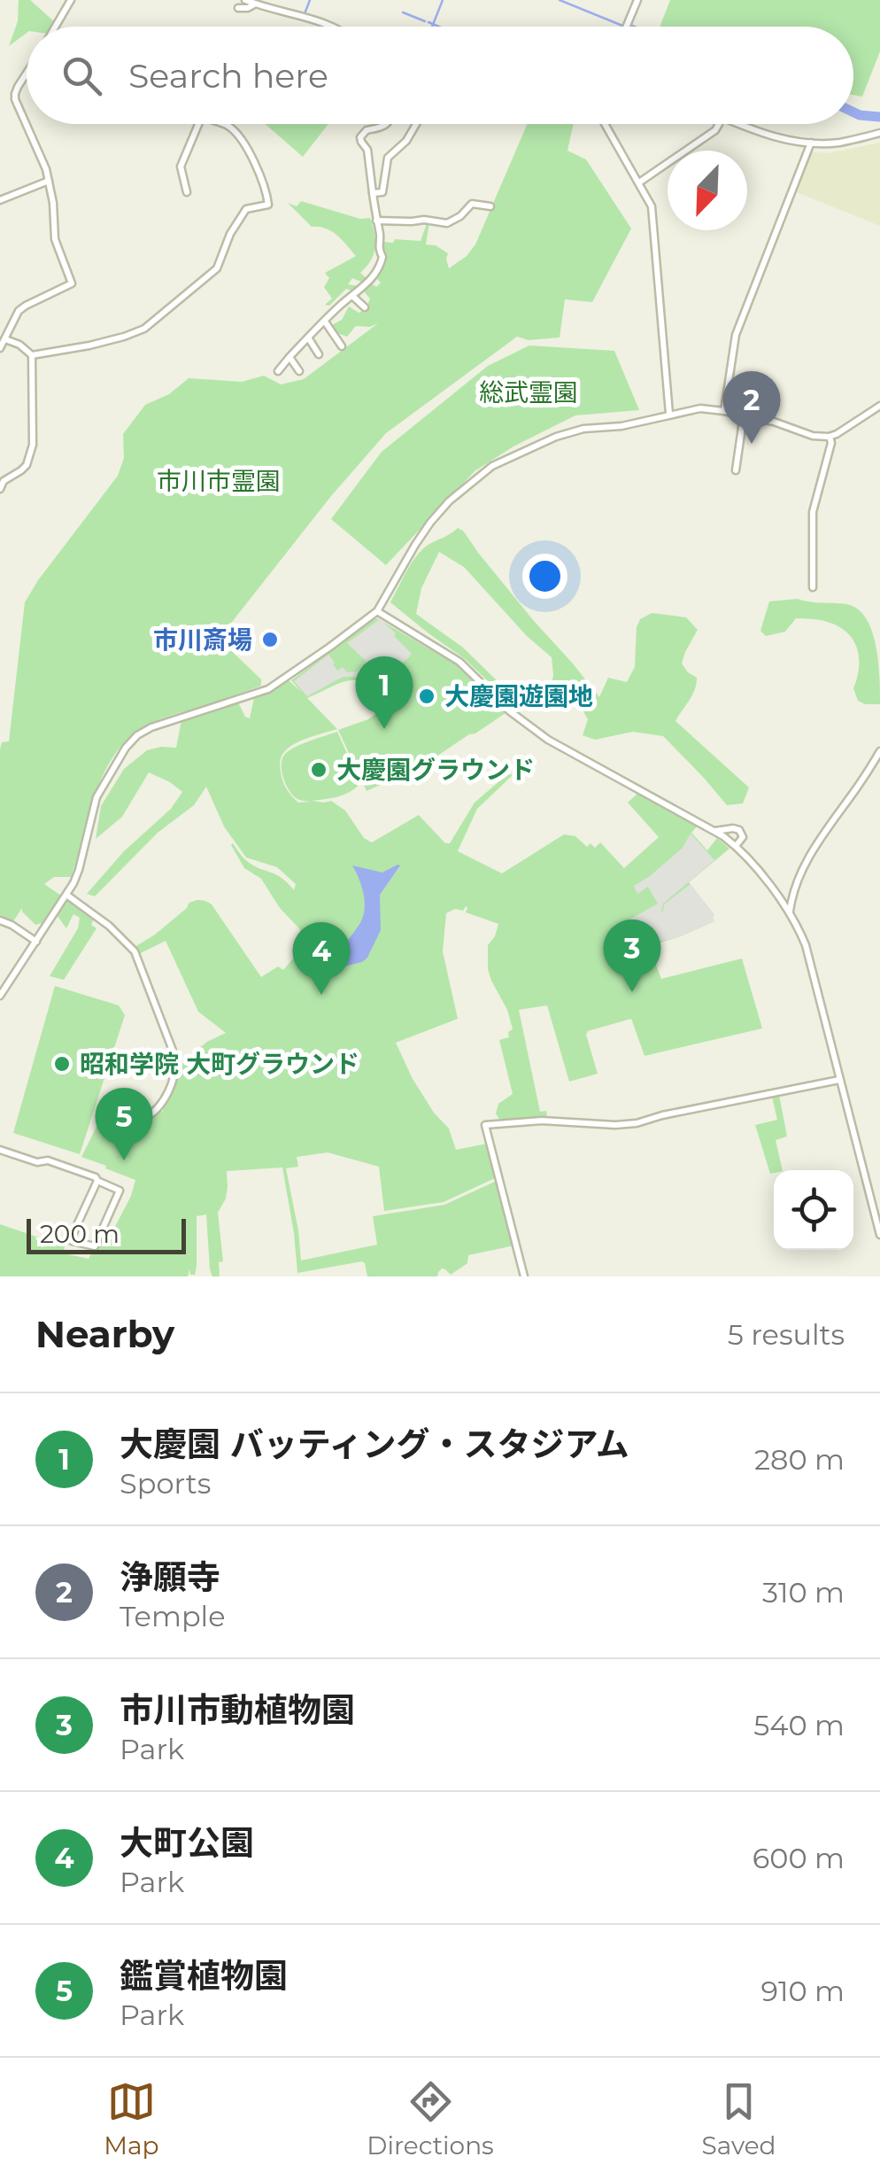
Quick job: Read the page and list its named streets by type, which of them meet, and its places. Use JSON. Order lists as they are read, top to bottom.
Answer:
{
  "parks": ["総武霊園", "市川市霊園"],
  "places": [
    "市川斎場",
    "大慶園遊園地",
    "大慶園グラウンド",
    "昭和学院 大町グラウンド"
  ],
  "scale_bar": "200 m",
  "north": "bottom left",
  "page": {
    "search": "Search here",
    "pins": [
      "2",
      "1",
      "3",
      "4",
      "5"
    ],
    "scale": "200 m",
    "heading": ["Nearby", "5 results"],
    "list": [
      {
        "mark": "1",
        "name": "大慶園 バッティング・スタジアム",
        "note": "Sports",
        "value": "280 m"
      },
      {
        "mark": "2",
        "name": "浄願寺",
        "note": "Temple",
        "value": "310 m"
      },
      {
        "mark": "3",
        "name": "市川市動植物園",
        "note": "Park",
        "value": "540 m"
      },
      {
        "mark": "4",
        "name": "大町公園",
        "note": "Park",
        "value": "600 m"
      },
      {
        "mark": "5",
        "name": "鑑賞植物園",
        "note": "Park",
        "value": "910 m"
      }
    ],
    "nav": ["Map", "Directions", "Saved"]
  }
}
